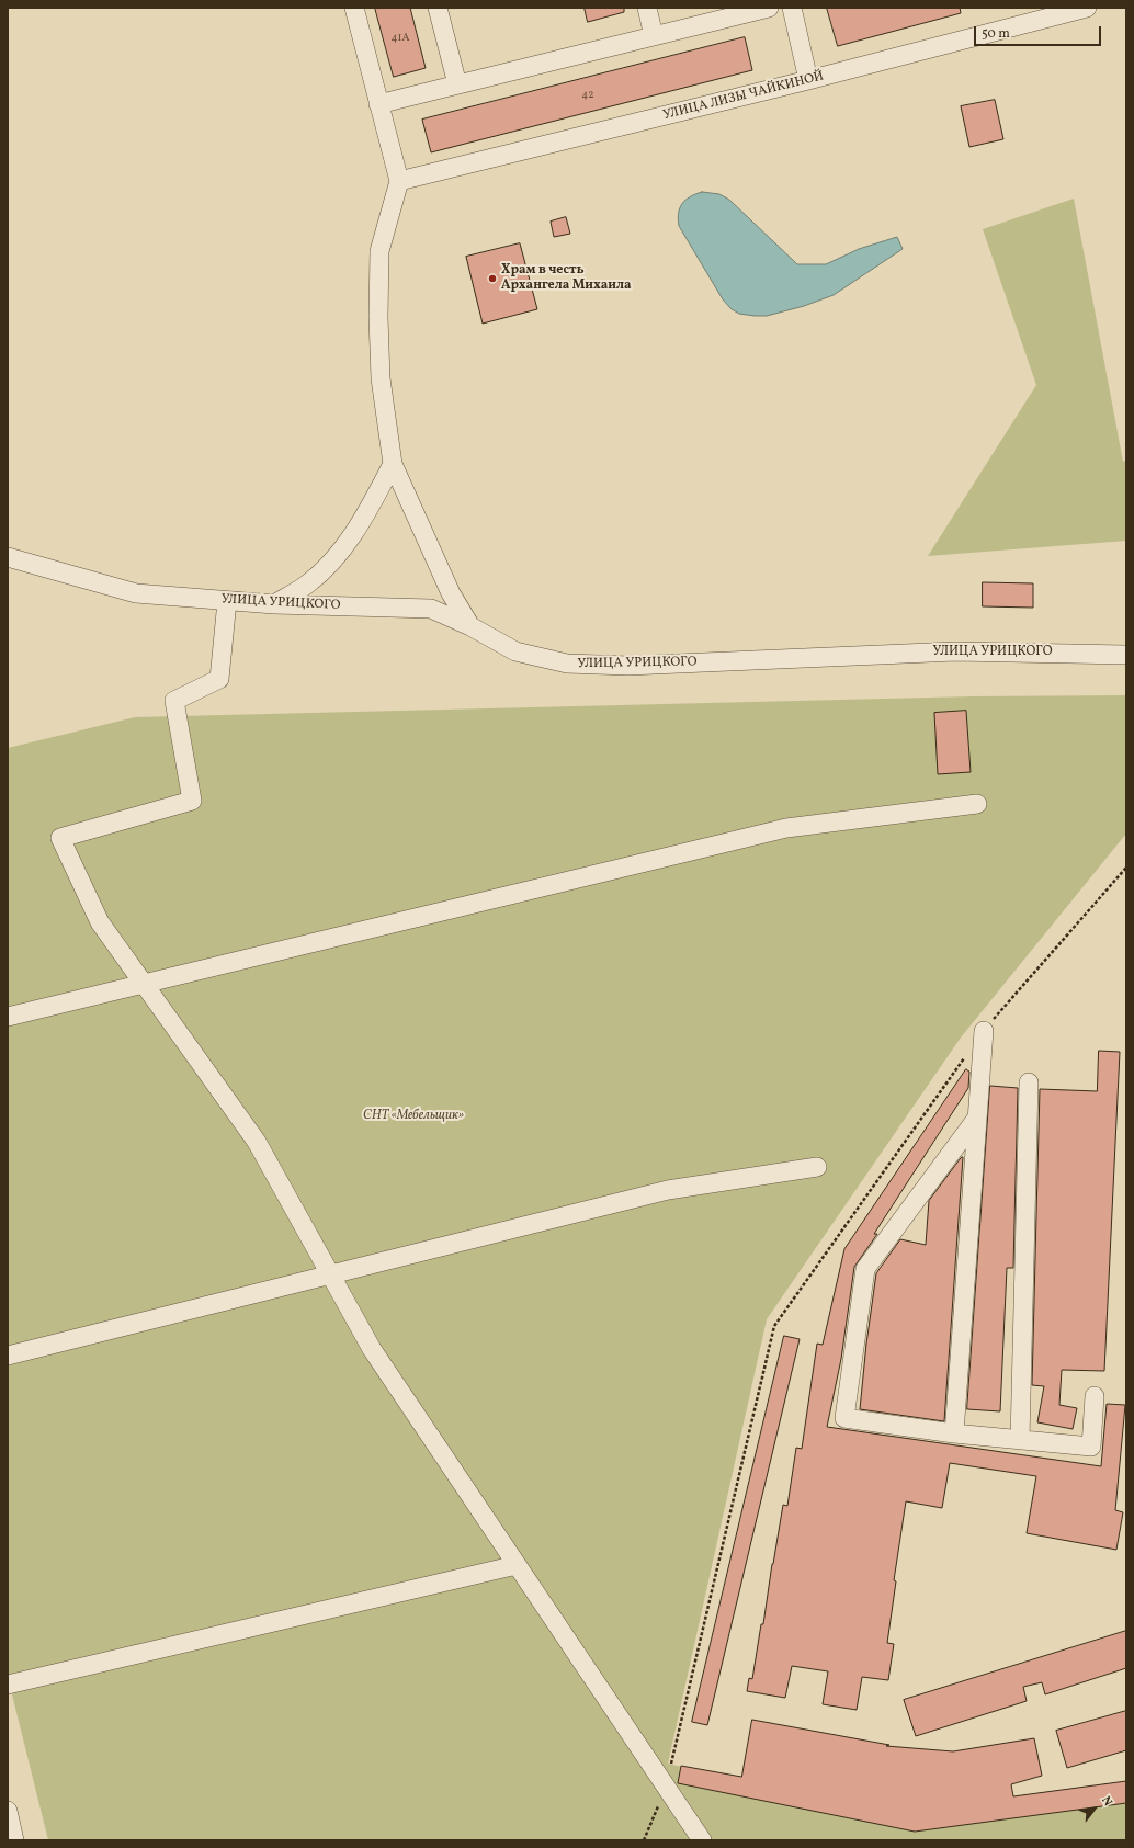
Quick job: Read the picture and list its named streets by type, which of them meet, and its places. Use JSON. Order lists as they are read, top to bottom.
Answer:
{
  "streets": {
    "street": ["УЛИЦА ЛИЗЫ ЧАЙКИНОЙ", "УЛИЦА УРИЦКОГО"]
  },
  "parks": ["СНТ «Мебельщик»"],
  "places": ["Храм в честь Архангела Михаила"],
  "house_numbers": ["41А", "42"],
  "scale_bar": "50 m",
  "north": "top right"
}
